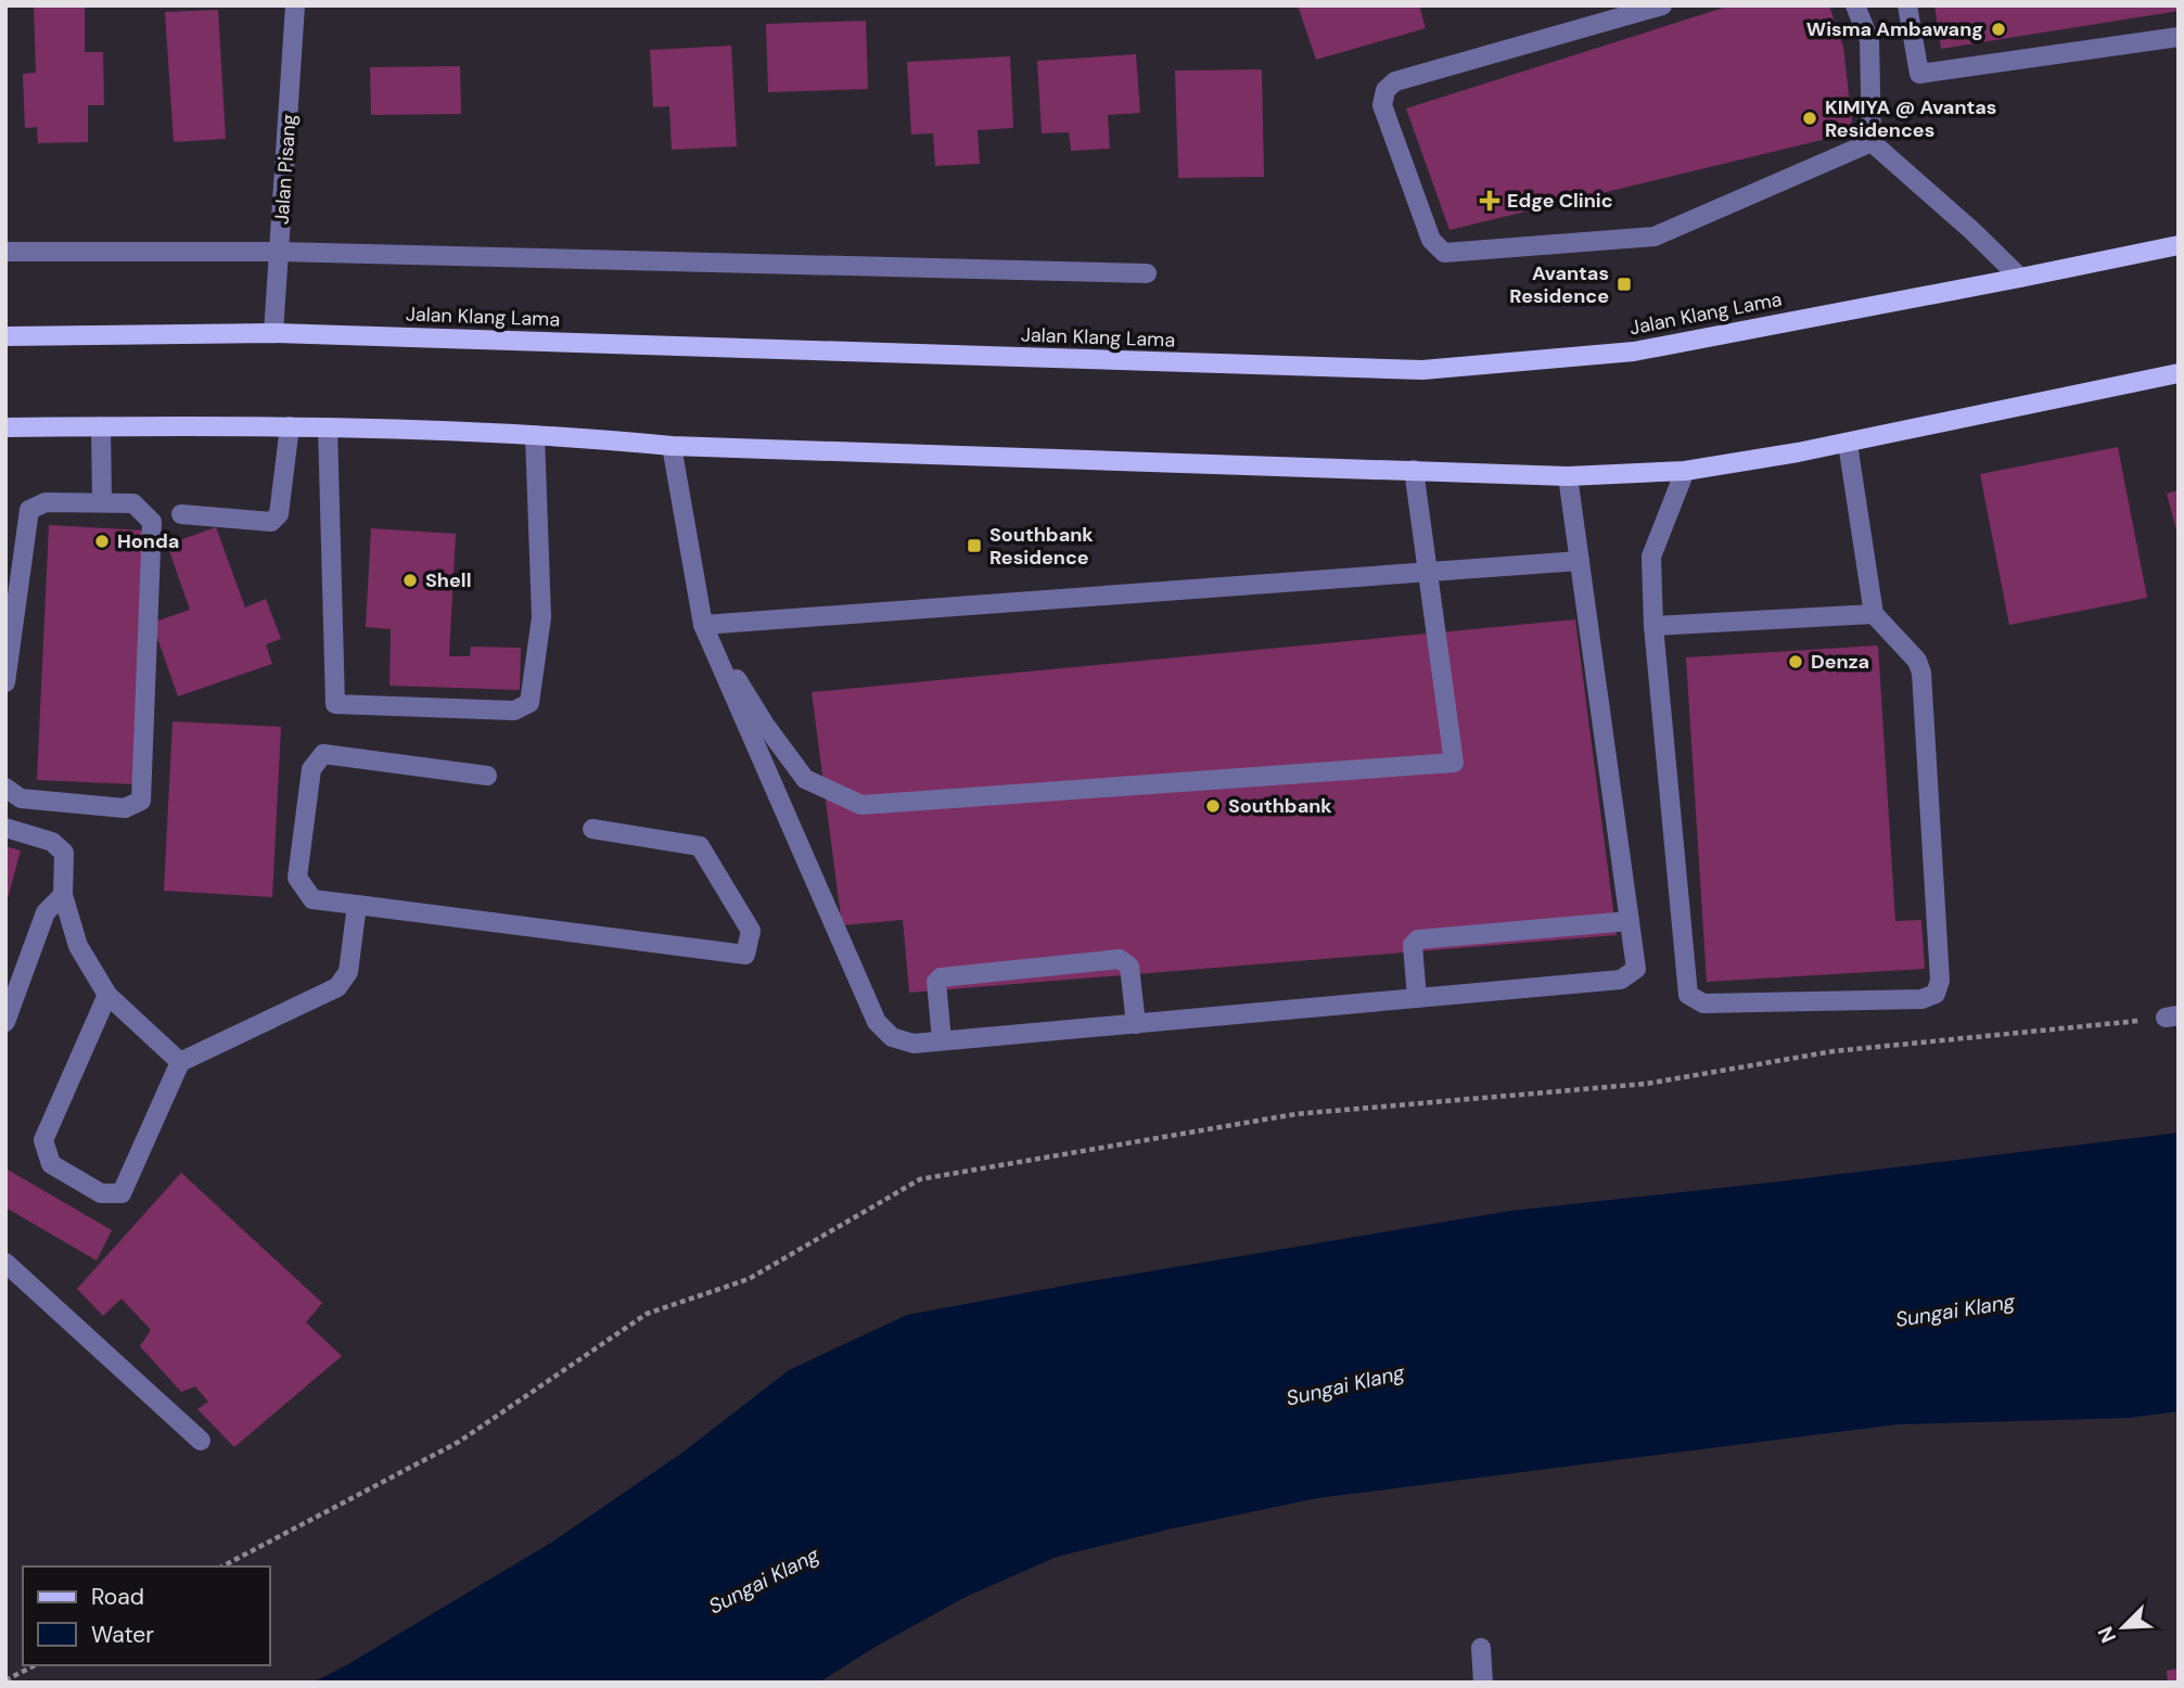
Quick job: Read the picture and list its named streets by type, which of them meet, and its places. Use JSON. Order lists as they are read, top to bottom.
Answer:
{
  "streets": {
    "main road": ["Jalan Klang Lama"],
    "street": ["Jalan Pisang"]
  },
  "crossings": [
    ["Jalan Pisang", "Jalan Klang Lama"]
  ],
  "water": ["Sungai Klang"],
  "places": {
    "other": [
      "Wisma Ambawang",
      "KIMIYA @ Avantas Residences",
      "Honda",
      "Shell",
      "Denza",
      "Southbank"
    ],
    "health": ["Edge Clinic"],
    "transit": ["Avantas Residence", "Southbank Residence"]
  },
  "legend": ["Road", "Water"],
  "north": "bottom left"
}
